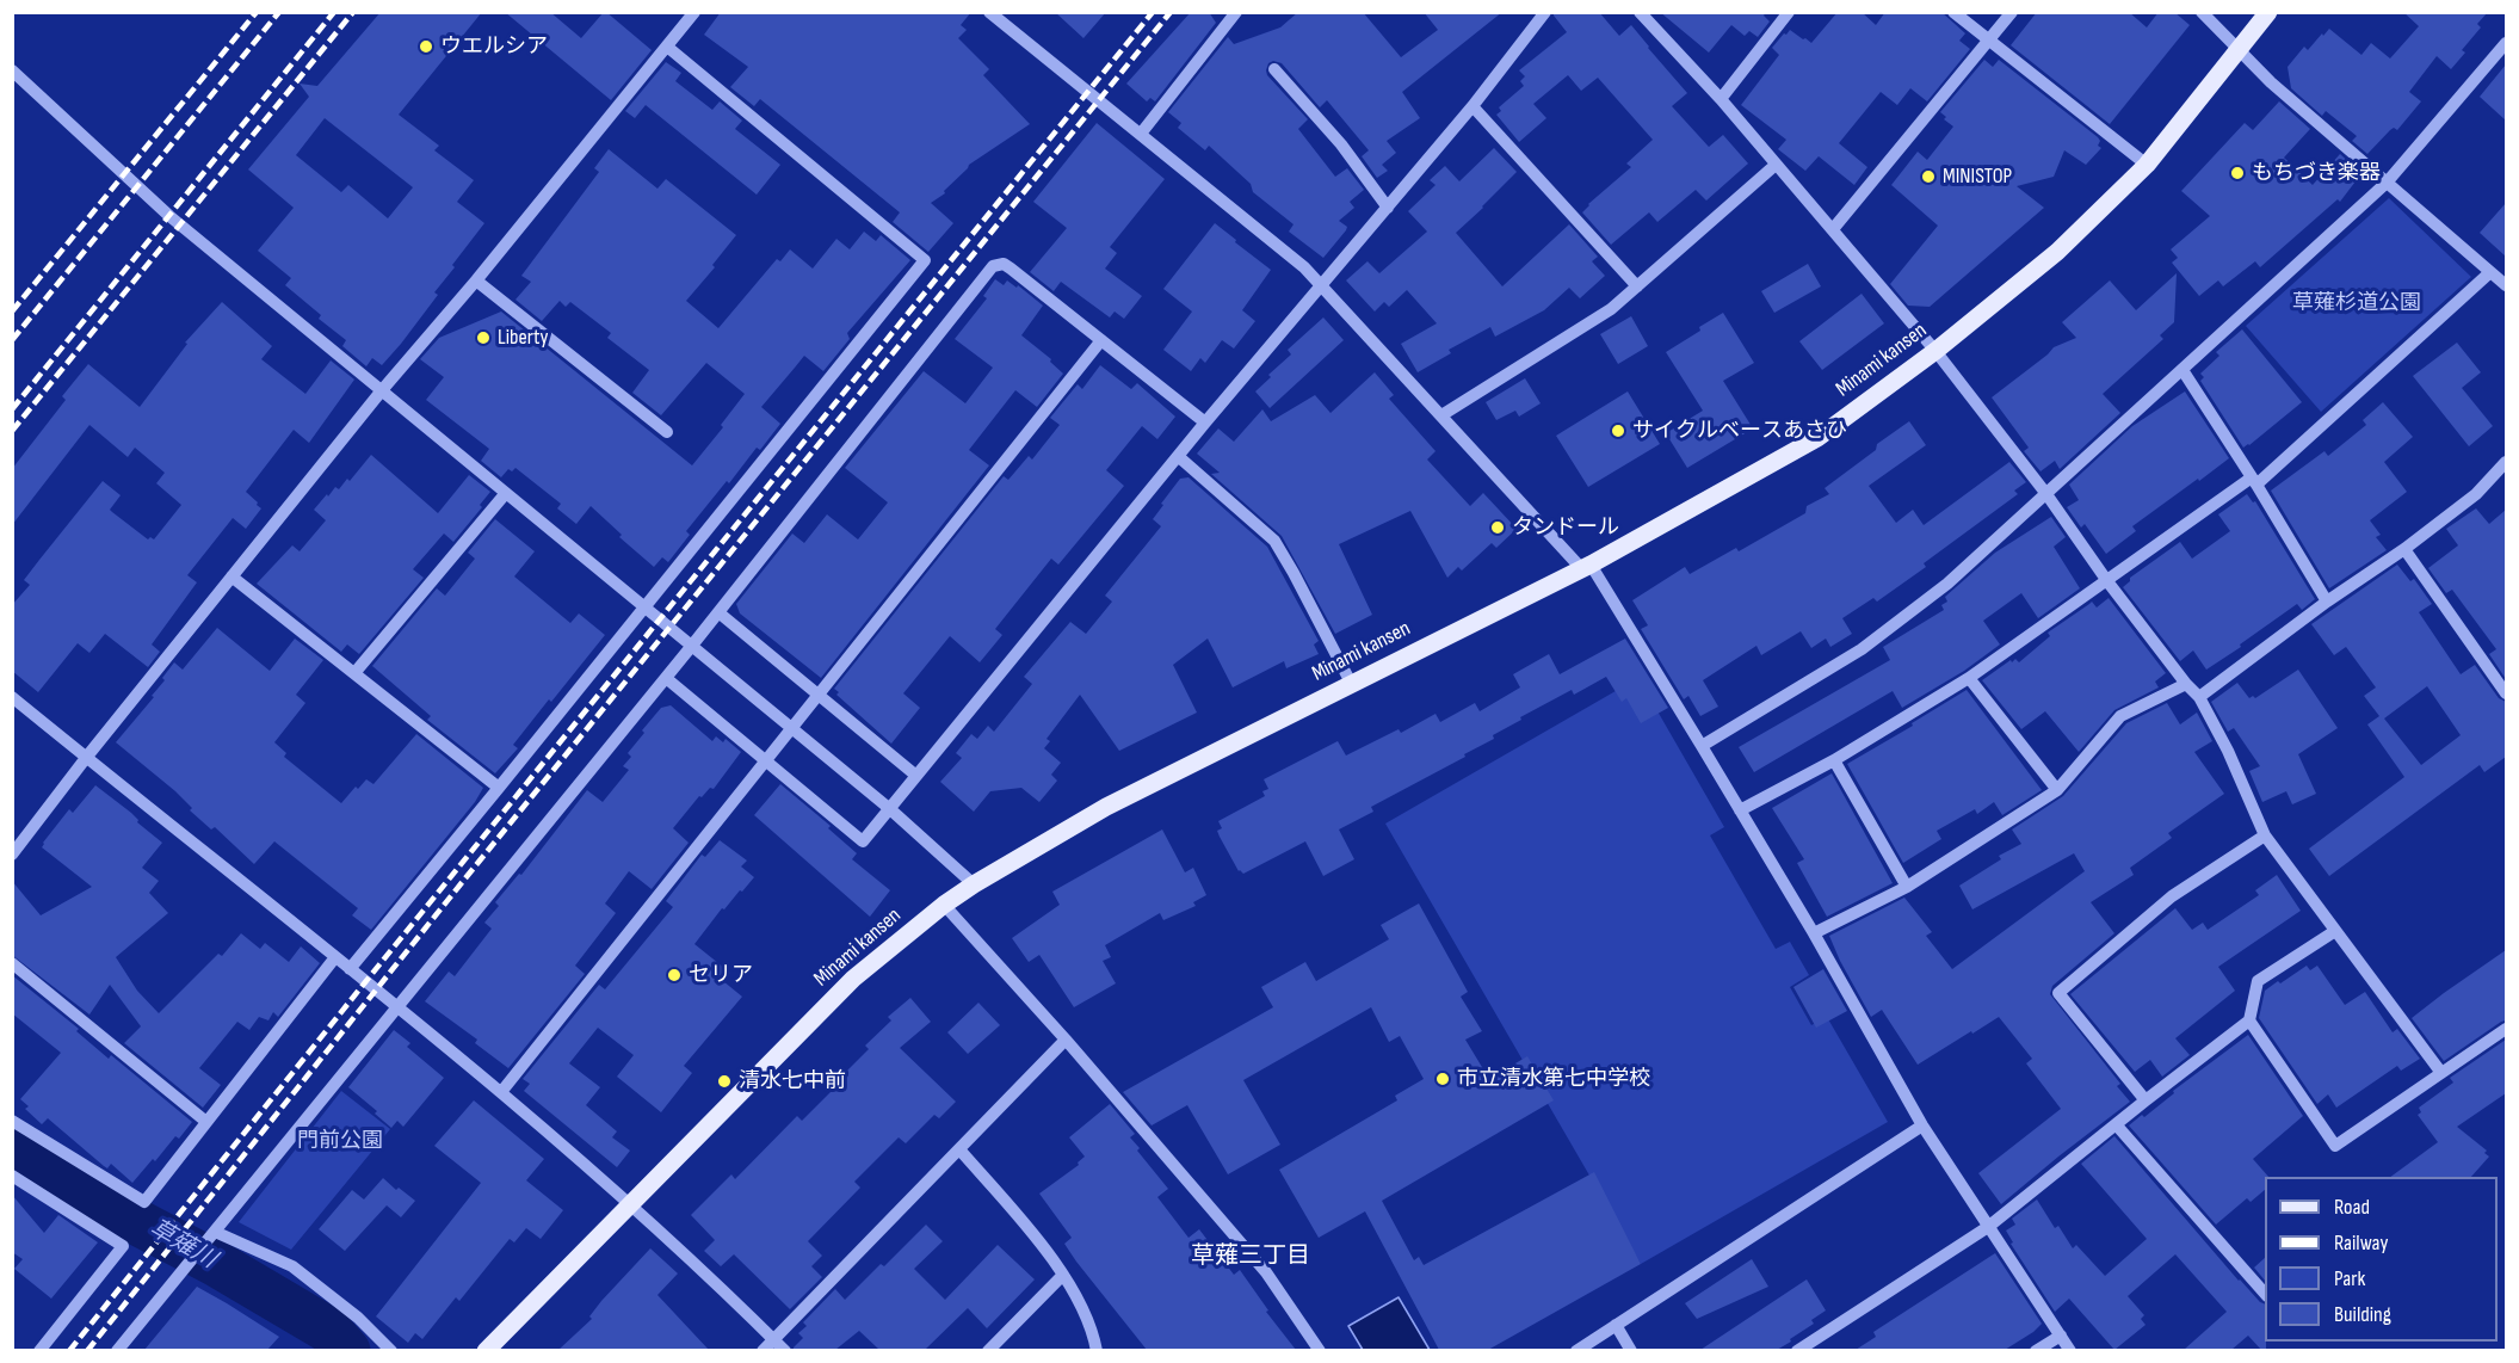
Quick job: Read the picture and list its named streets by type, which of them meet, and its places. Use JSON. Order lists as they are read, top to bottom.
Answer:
{
  "streets": {
    "main road": ["Minami kansen"]
  },
  "districts": ["草薙三丁目"],
  "water": ["草薙川"],
  "parks": ["草薙杉道公園", "門前公園"],
  "places": [
    "ウエルシア",
    "もちづき楽器",
    "MINISTOP",
    "Liberty",
    "サイクルベースあさひ",
    "タンドール",
    "セリア",
    "市立清水第七中学校",
    "清水七中前"
  ],
  "legend": [
    "Road",
    "Railway",
    "Park",
    "Building"
  ]
}
